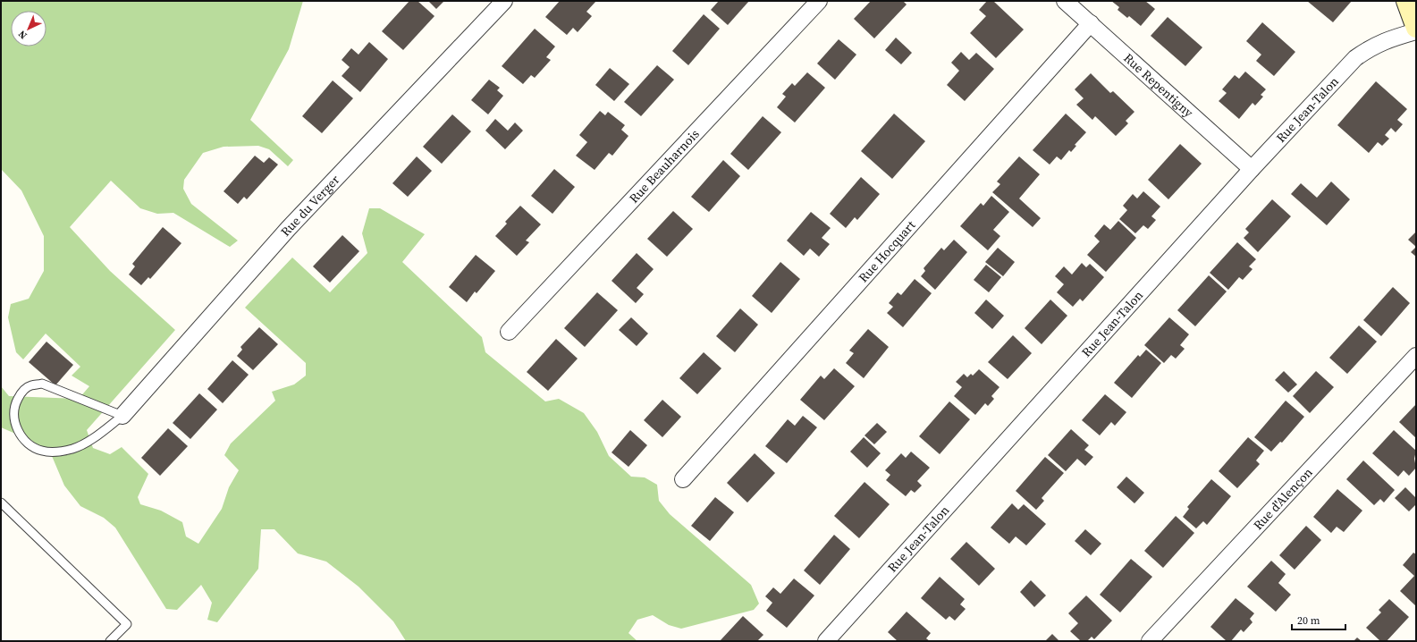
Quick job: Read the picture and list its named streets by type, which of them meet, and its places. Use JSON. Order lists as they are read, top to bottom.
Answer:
{
  "streets": {
    "street": [
      "Rue Repentigny",
      "Rue Jean-Talon",
      "Rue Beauharnois",
      "Rue du Verger",
      "Rue Hocquart",
      "Rue d'Alençon"
    ]
  },
  "crossings": [
    ["Rue Repentigny", "Rue Jean-Talon"],
    ["Rue Repentigny", "Rue Hocquart"]
  ],
  "scale_bar": "20 m",
  "north": "bottom left"
}
